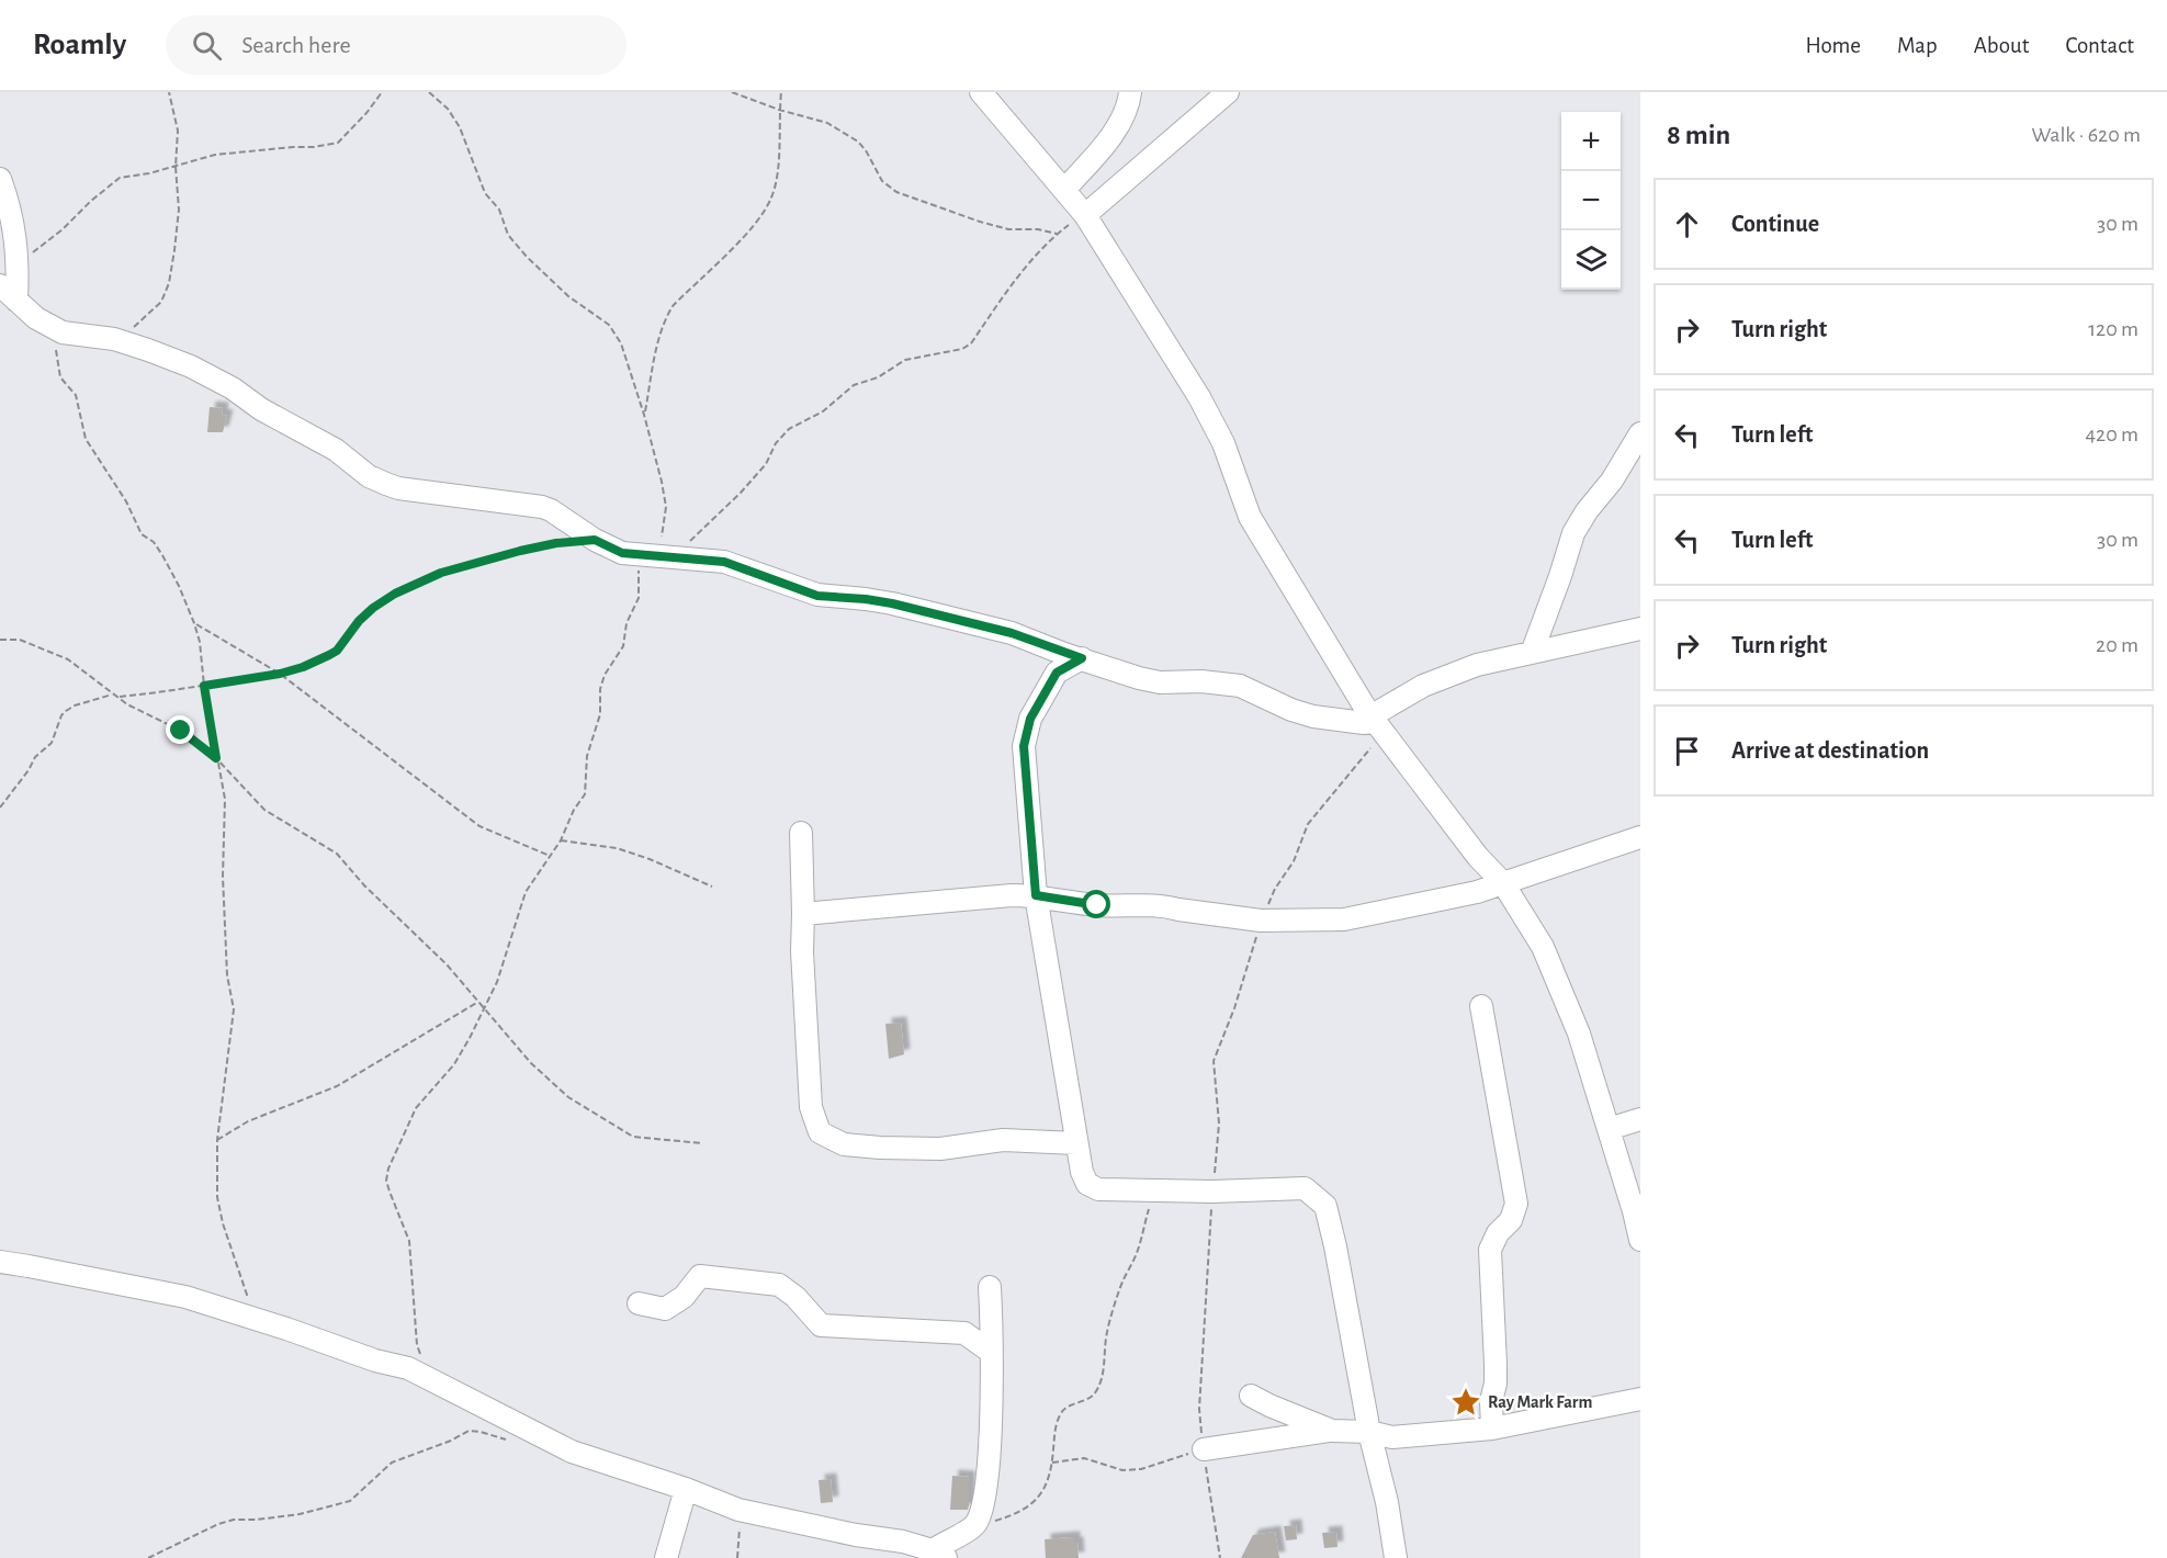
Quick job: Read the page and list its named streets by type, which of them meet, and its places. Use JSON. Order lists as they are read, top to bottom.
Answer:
{
  "places": {
    "place": ["Ray Mark Farm"]
  },
  "page": {
    "header": "Roamly",
    "search": "Search here",
    "nav": [
      "Home",
      "Map",
      "About",
      "Contact"
    ],
    "heading": ["8 min", "Walk · 620 m"],
    "map_buttons": ["+", "−"],
    "list": [
      ["Continue", "30 m"],
      ["Turn right", "120 m"],
      ["Turn left", "420 m"],
      ["Turn left", "30 m"],
      ["Turn right", "20 m"],
      "Arrive at destination"
    ]
  }
}
